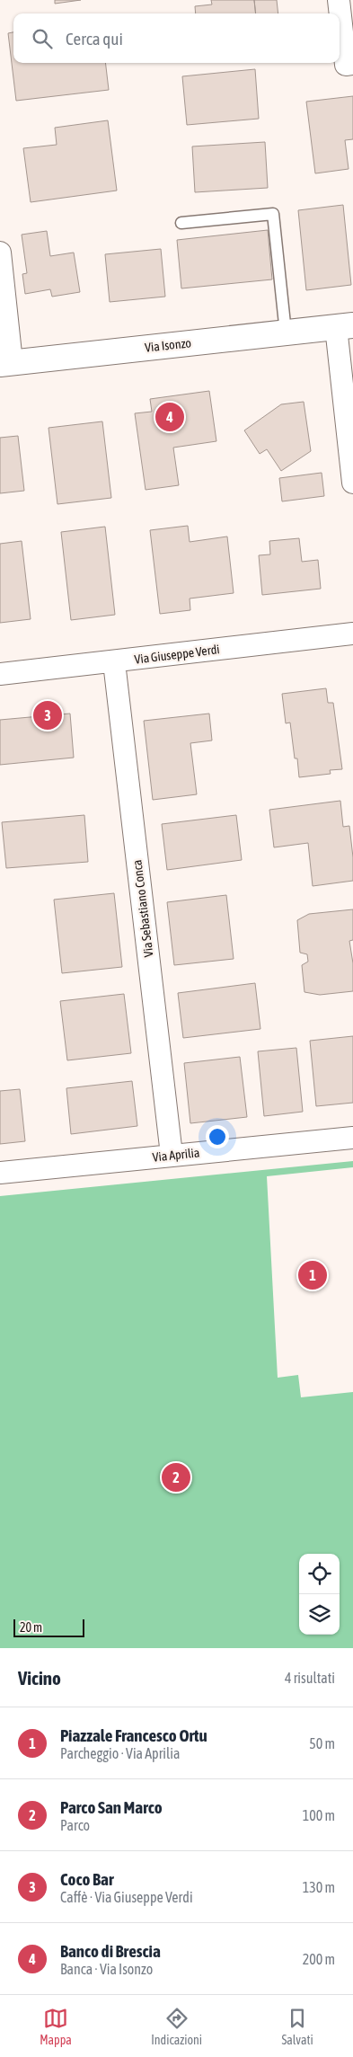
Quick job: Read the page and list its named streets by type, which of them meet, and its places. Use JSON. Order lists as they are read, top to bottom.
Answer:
{
  "streets": {
    "main road": ["Via Isonzo"],
    "street": ["Via Giuseppe Verdi", "Via Sebastiano Conca", "Via Aprilia"]
  },
  "crossings": [
    ["Via Giuseppe Verdi", "Via Sebastiano Conca"],
    ["Via Sebastiano Conca", "Via Aprilia"]
  ],
  "scale_bar": "20 m",
  "page": {
    "search": "Cerca qui",
    "pins": [
      "4",
      "3",
      "1",
      "2"
    ],
    "scale": "20 m",
    "heading": ["Vicino", "4 risultati"],
    "list": [
      {
        "mark": "1",
        "name": "Piazzale Francesco Ortu",
        "note": "Parcheggio · Via Aprilia",
        "value": "50 m"
      },
      {
        "mark": "2",
        "name": "Parco San Marco",
        "note": "Parco",
        "value": "100 m"
      },
      {
        "mark": "3",
        "name": "Coco Bar",
        "note": "Caffè · Via Giuseppe Verdi",
        "value": "130 m"
      },
      {
        "mark": "4",
        "name": "Banco di Brescia",
        "note": "Banca · Via Isonzo",
        "value": "200 m"
      }
    ],
    "nav": ["Mappa", "Indicazioni", "Salvati"]
  }
}
